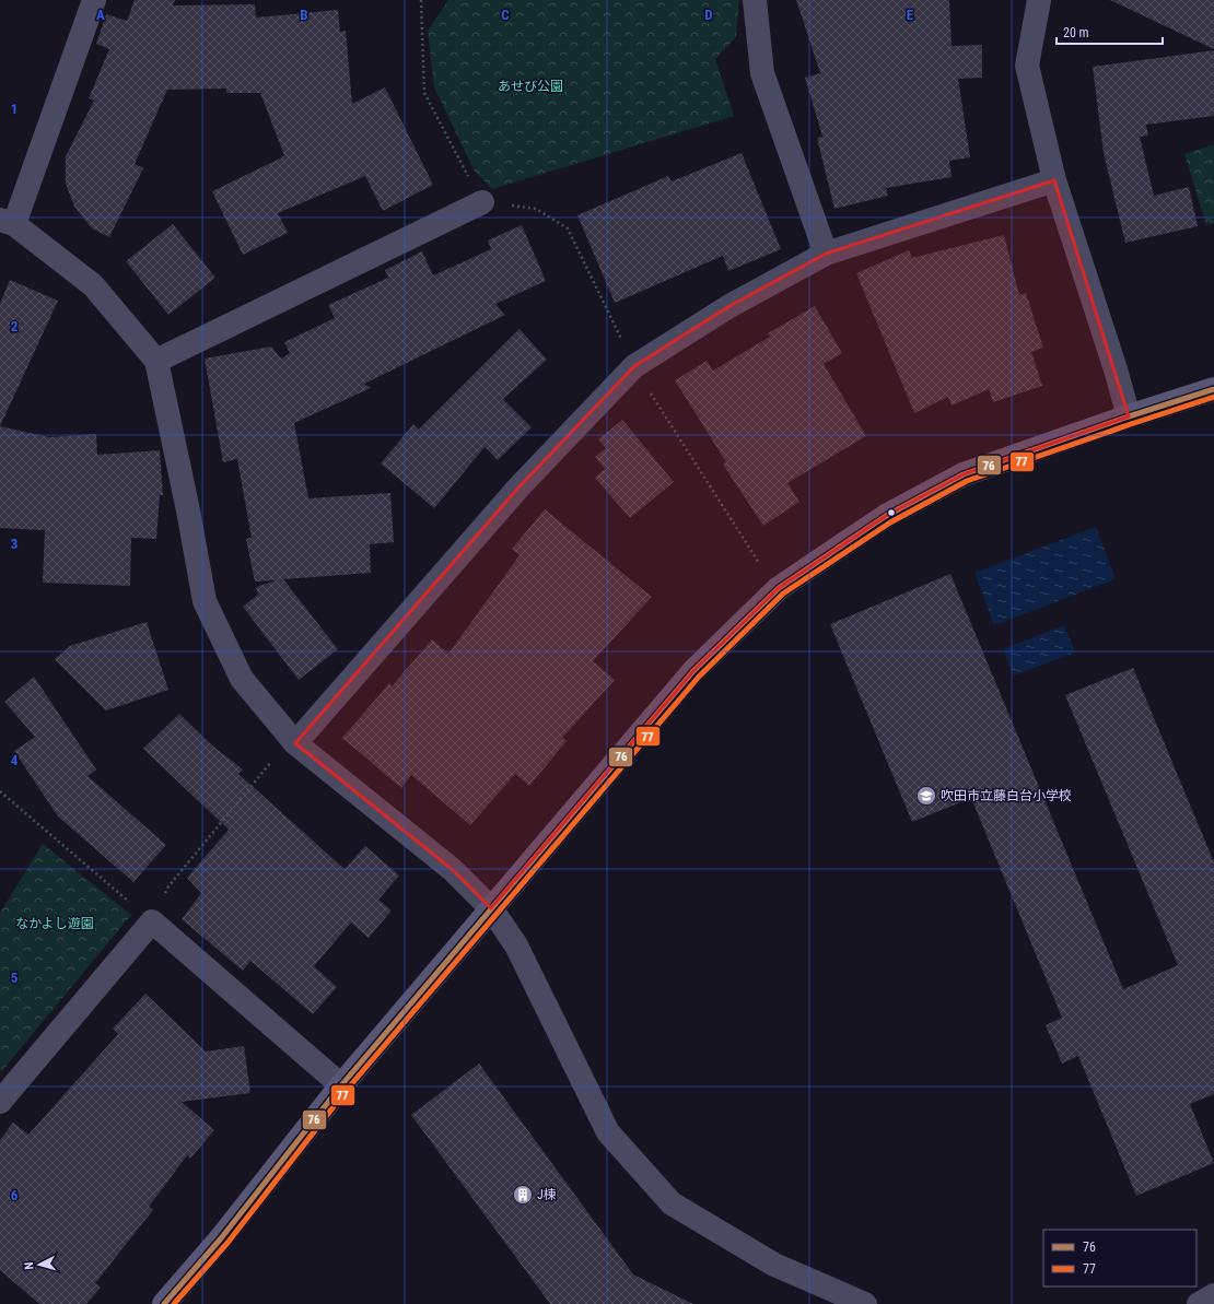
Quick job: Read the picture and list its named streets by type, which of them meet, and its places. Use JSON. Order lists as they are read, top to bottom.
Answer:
{
  "parks": ["あせび公園", "なかよし遊園"],
  "places": {
    "school or university": ["吹田市立藤白台小学校"],
    "building": ["J棟"]
  },
  "lines": ["transit line 76", "transit line 77"],
  "legend": ["76", "77"],
  "scale_bar": "20 m",
  "north": "left",
  "grid": {
    "columns": [
      "A",
      "B",
      "C",
      "D",
      "E"
    ],
    "rows": [
      "1",
      "2",
      "3",
      "4",
      "5",
      "6"
    ]
  }
}
